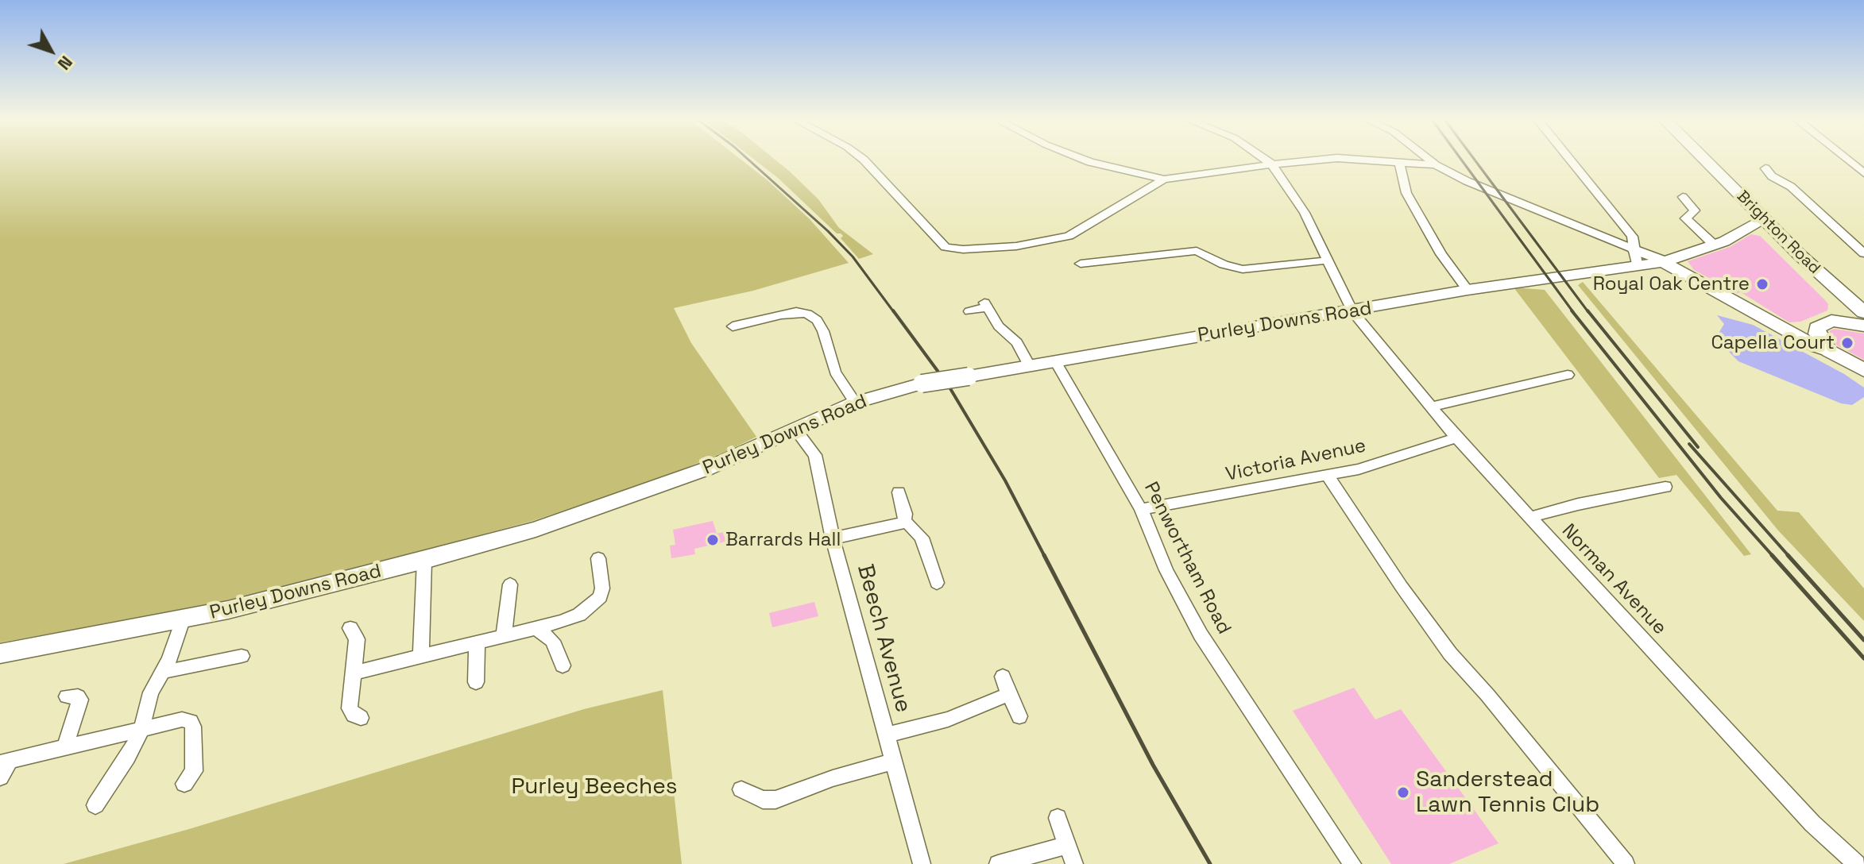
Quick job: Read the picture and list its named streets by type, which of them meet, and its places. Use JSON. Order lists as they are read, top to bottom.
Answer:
{
  "streets": {
    "main road": ["Brighton Road"],
    "street": [
      "Purley Downs Road",
      "Victoria Avenue",
      "Penwortham Road",
      "Norman Avenue",
      "Beech Avenue"
    ]
  },
  "crossings": [
    ["Brighton Road", "Purley Downs Road"],
    ["Purley Downs Road", "Penwortham Road"],
    ["Purley Downs Road", "Norman Avenue"],
    ["Purley Downs Road", "Beech Avenue"],
    ["Victoria Avenue", "Penwortham Road"],
    ["Victoria Avenue", "Norman Avenue"]
  ],
  "parks": ["Purley Beeches"],
  "places": [
    "Royal Oak Centre",
    "Capella Court",
    "Barrards Hall",
    "Sanderstead Lawn Tennis Club"
  ],
  "north": "bottom right"
}
